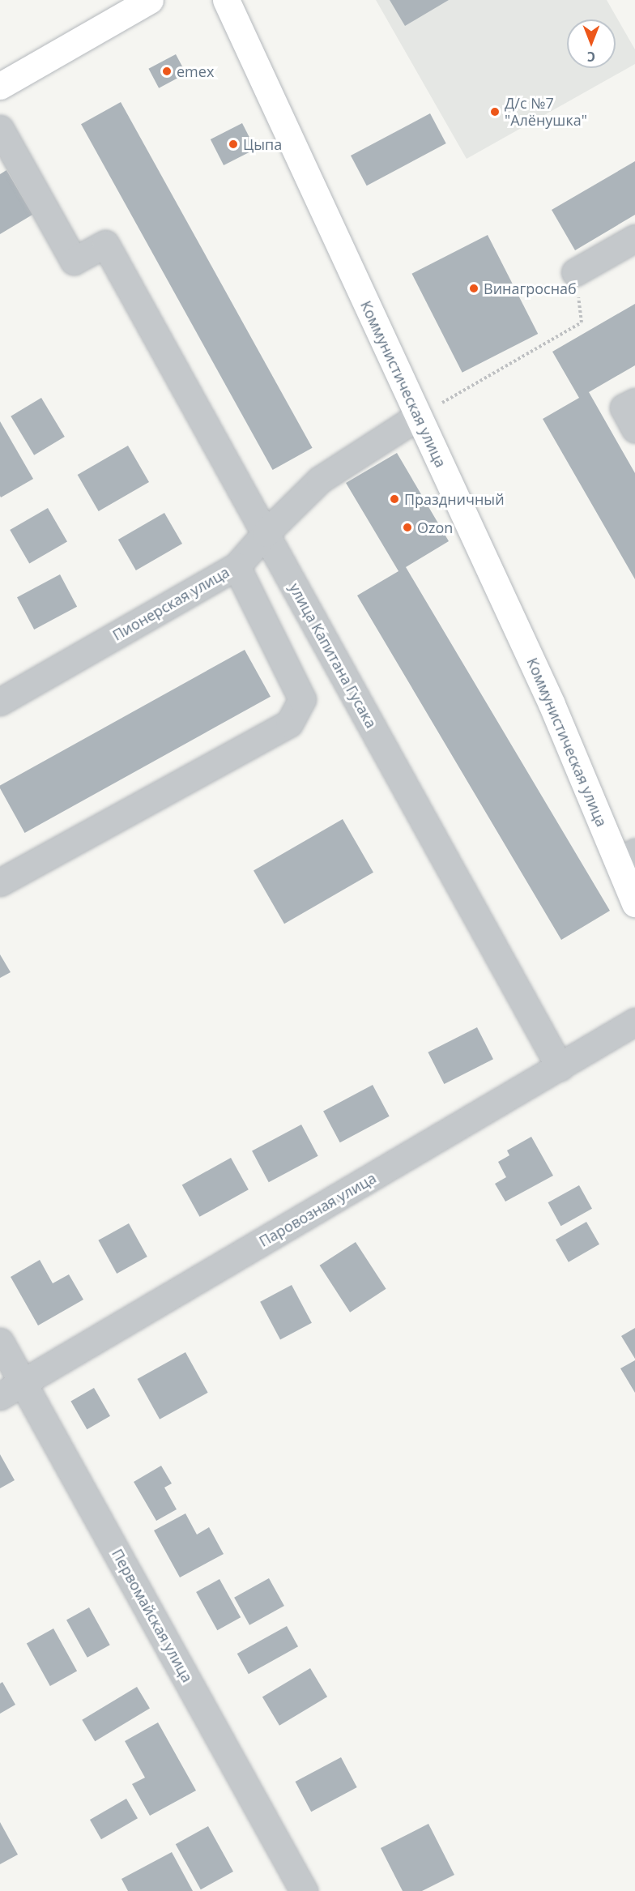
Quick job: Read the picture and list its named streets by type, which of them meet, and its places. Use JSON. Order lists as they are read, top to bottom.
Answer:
{
  "streets": {
    "main road": ["Коммунистическая улица"],
    "street": [
      "Пионерская улица",
      "улица Капитана Гусака",
      "Паровозная улица",
      "Первомайская улица"
    ]
  },
  "crossings": [
    ["Коммунистическая улица", "Пионерская улица"],
    ["Пионерская улица", "улица Капитана Гусака"],
    ["улица Капитана Гусака", "Паровозная улица"],
    ["Паровозная улица", "Первомайская улица"]
  ],
  "places": [
    "emex",
    "Д/с №7 \"Алёнушка\"",
    "Цыпа",
    "Винагроснаб",
    "Праздничный",
    "Ozon"
  ],
  "north": "bottom"
}
